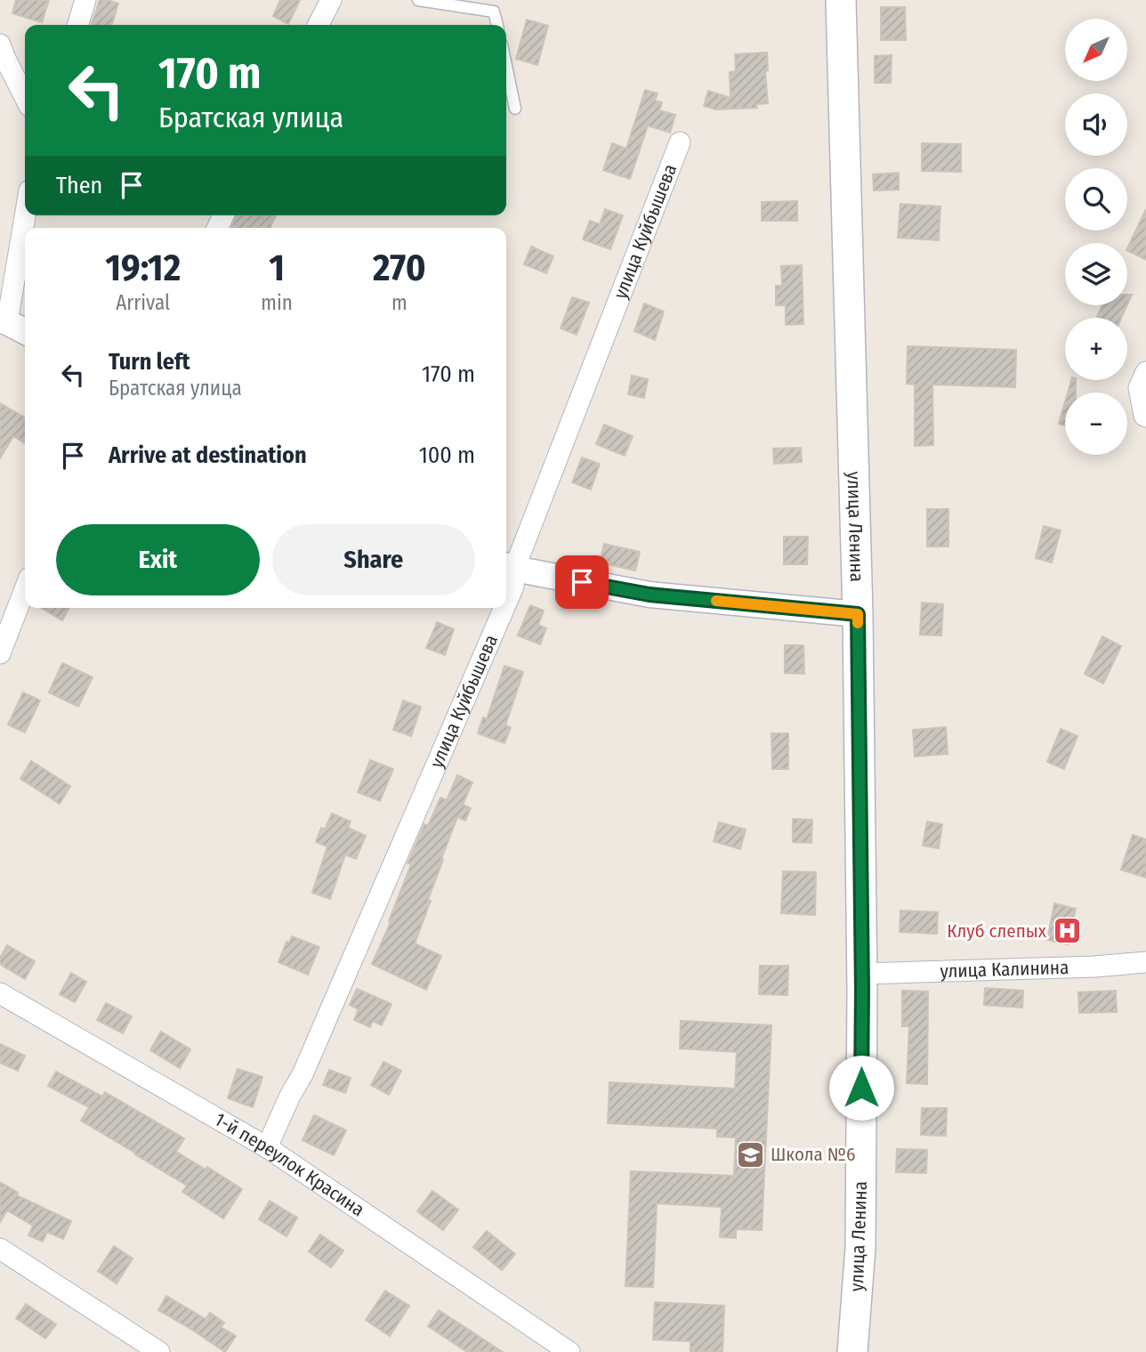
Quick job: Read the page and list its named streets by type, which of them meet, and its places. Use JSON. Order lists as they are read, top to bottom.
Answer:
{
  "streets": {
    "main road": ["улица Ленина"],
    "street": ["улица Куйбышева", "улица Калинина", "1-й переулок Красина"]
  },
  "crossings": [
    ["улица Куйбышева", "1-й переулок Красина"],
    ["улица Ленина", "улица Калинина"]
  ],
  "places": {
    "hospital": ["Клуб слепых"],
    "school or university": ["Школа №6"]
  },
  "north": "bottom left",
  "page": {
    "map_buttons": ["+", "−"],
    "turn": ["170 m", "Братская улица"],
    "then": "Then",
    "eta": [
      "19:12",
      "Arrival",
      "1",
      "min",
      "270",
      "m"
    ],
    "list": [
      {
        "name": "Turn left",
        "note": "Братская улица",
        "value": "170 m"
      },
      {
        "name": "Arrive at destination",
        "value": "100 m"
      }
    ],
    "buttons": ["Exit", "Share"]
  }
}
